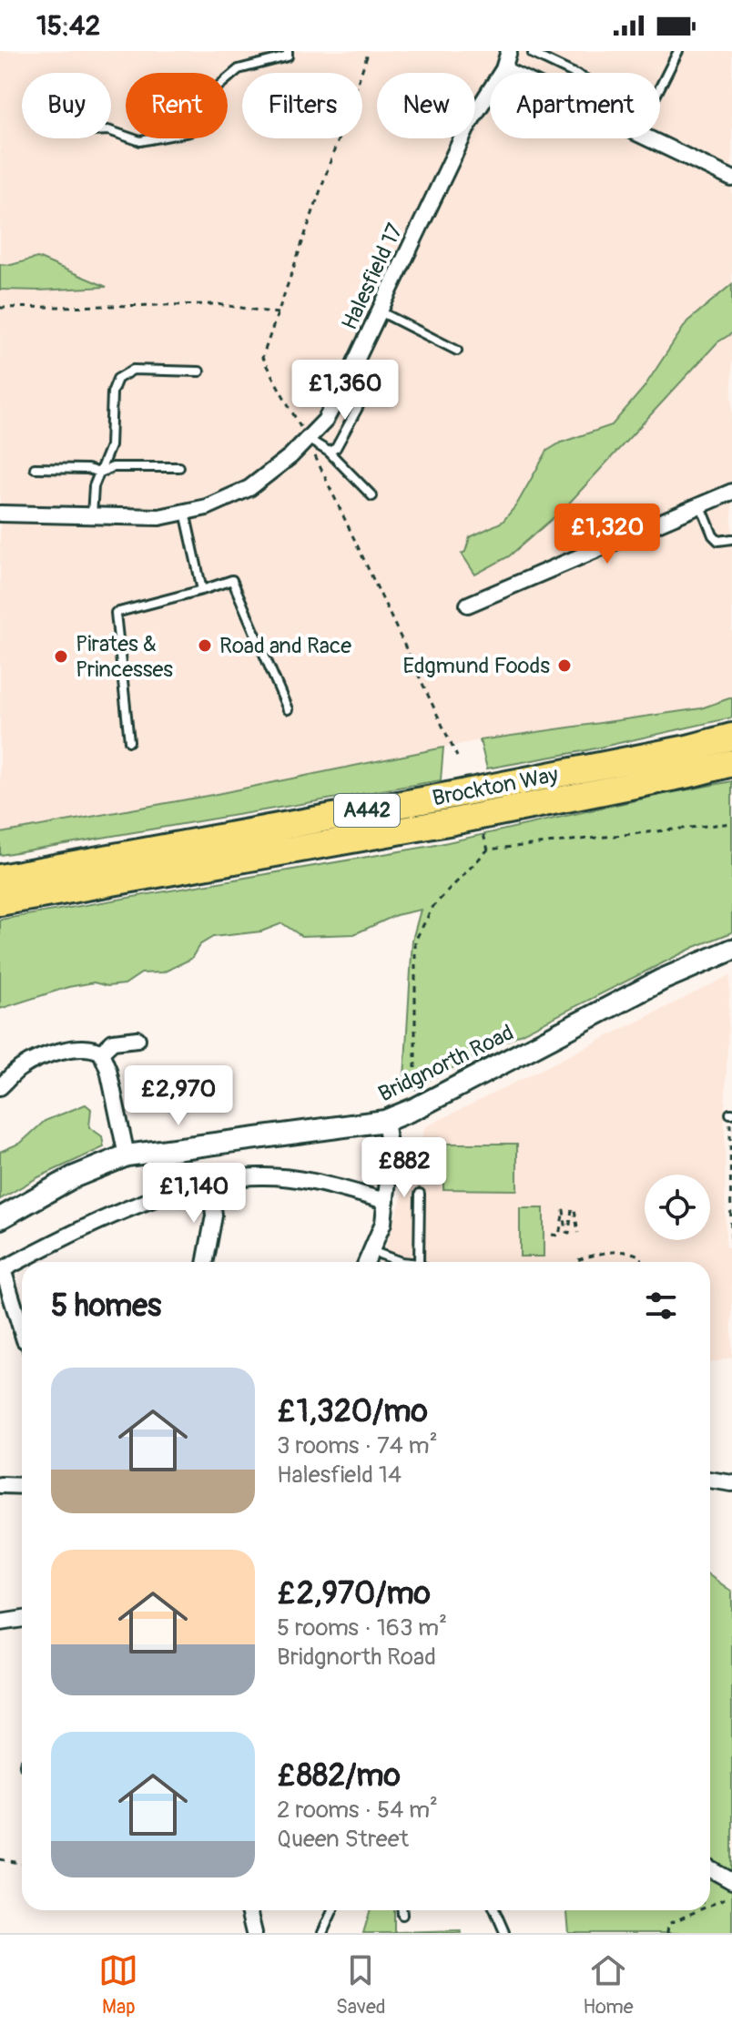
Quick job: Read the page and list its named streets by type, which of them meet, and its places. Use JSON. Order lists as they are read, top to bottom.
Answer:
{
  "streets": {
    "highway": ["Brockton Way", "A442"],
    "street": ["Halesfield 17", "Bridgnorth Road"]
  },
  "places": ["Road and Race", "Pirates & Princesses", "Edgmund Foods"],
  "page": {
    "status": "15:42",
    "chip": [
      "Buy",
      "Rent",
      "Filters",
      "New",
      "Apartment"
    ],
    "price": [
      "£1,360",
      "£1,320",
      "£2,970",
      "£882",
      "£1,140"
    ],
    "heading": "5 homes",
    "list": [
      {
        "name": "£1,320/mo",
        "note": "3 rooms · 74 m² · Halesfield 14"
      },
      {
        "name": "£2,970/mo",
        "note": "5 rooms · 163 m² · Bridgnorth Road"
      },
      {
        "name": "£882/mo",
        "note": "2 rooms · 54 m² · Queen Street"
      }
    ],
    "tabs": ["Map", "Saved", "Home"]
  }
}
